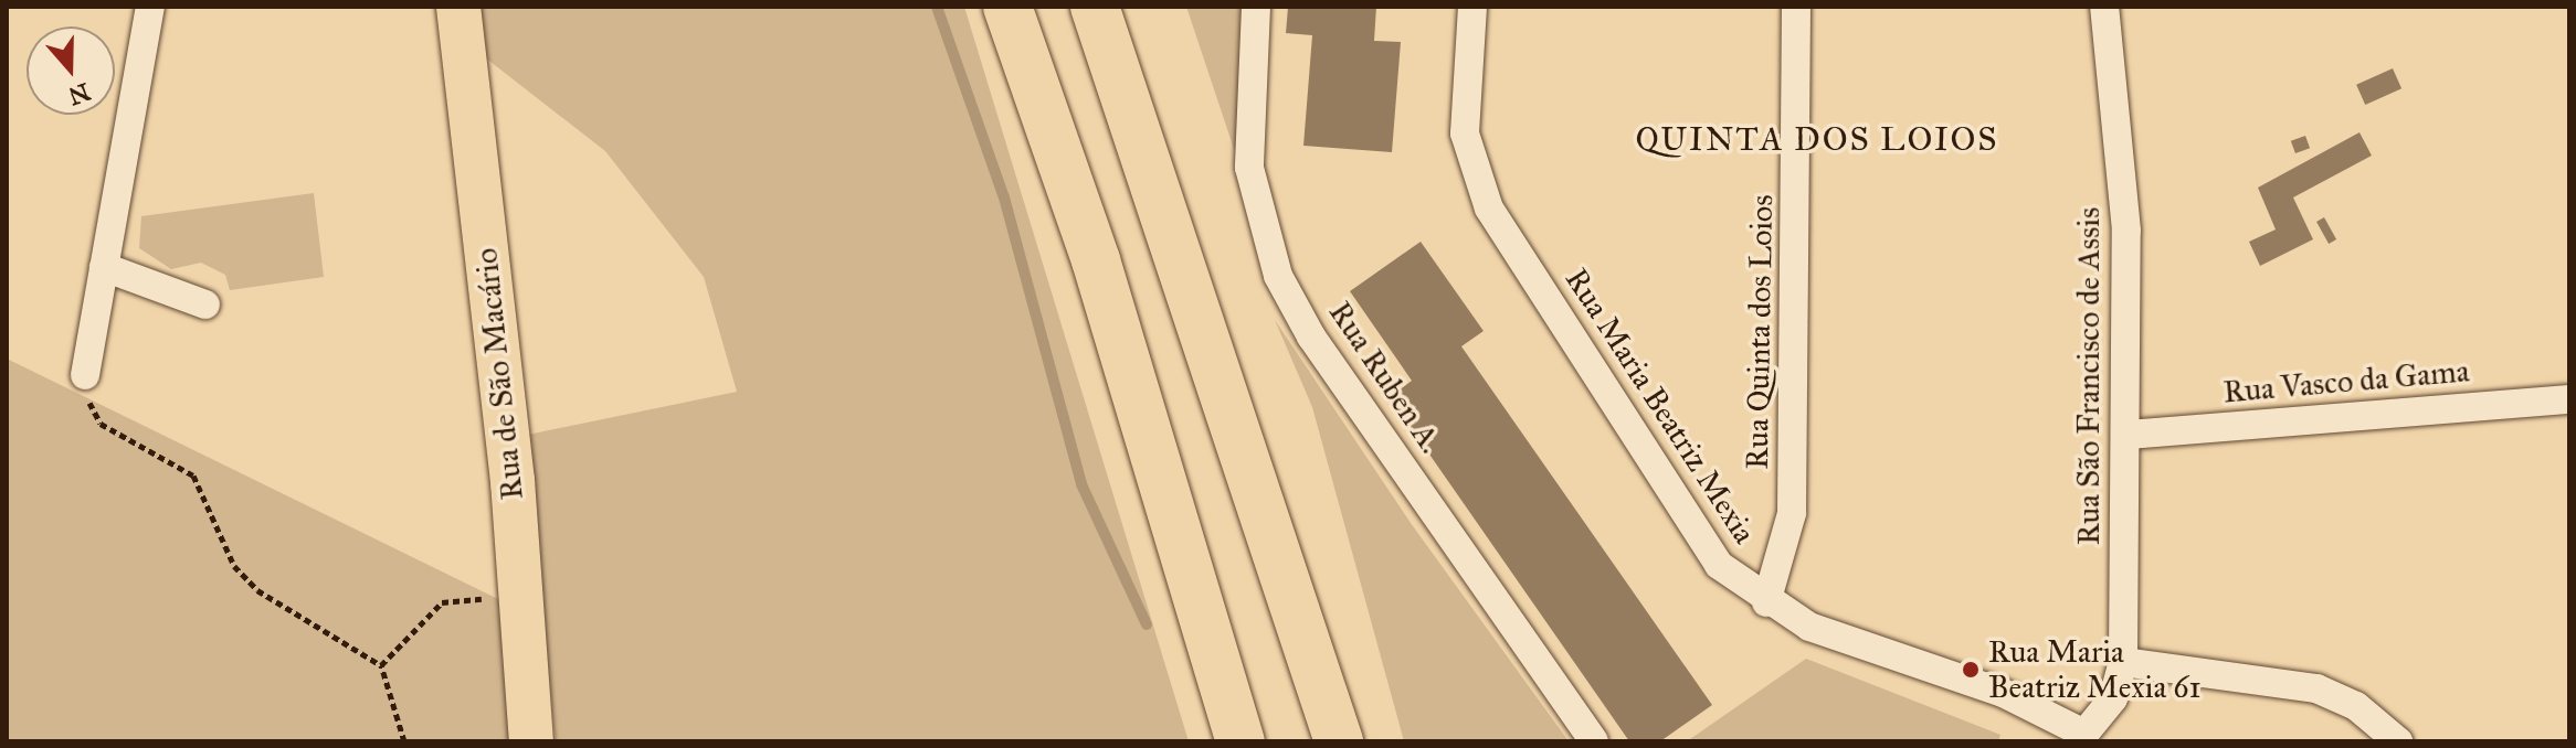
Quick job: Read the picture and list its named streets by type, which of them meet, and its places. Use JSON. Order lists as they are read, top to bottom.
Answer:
{
  "streets": {
    "main road": ["Rua de São Macário"],
    "street": [
      "Rua Quinta dos Loios",
      "Rua São Francisco de Assis",
      "Rua Ruben A.",
      "Rua Vasco da Gama",
      "Rua Maria Beatriz Mexia"
    ]
  },
  "crossings": [
    ["Rua Quinta dos Loios", "Rua Maria Beatriz Mexia"],
    ["Rua São Francisco de Assis", "Rua Vasco da Gama"],
    ["Rua São Francisco de Assis", "Rua Maria Beatriz Mexia"]
  ],
  "districts": ["QUINTA DOS LOIOS"],
  "places": ["Rua Maria Beatriz Mexia 61"],
  "north": "bottom"
}
